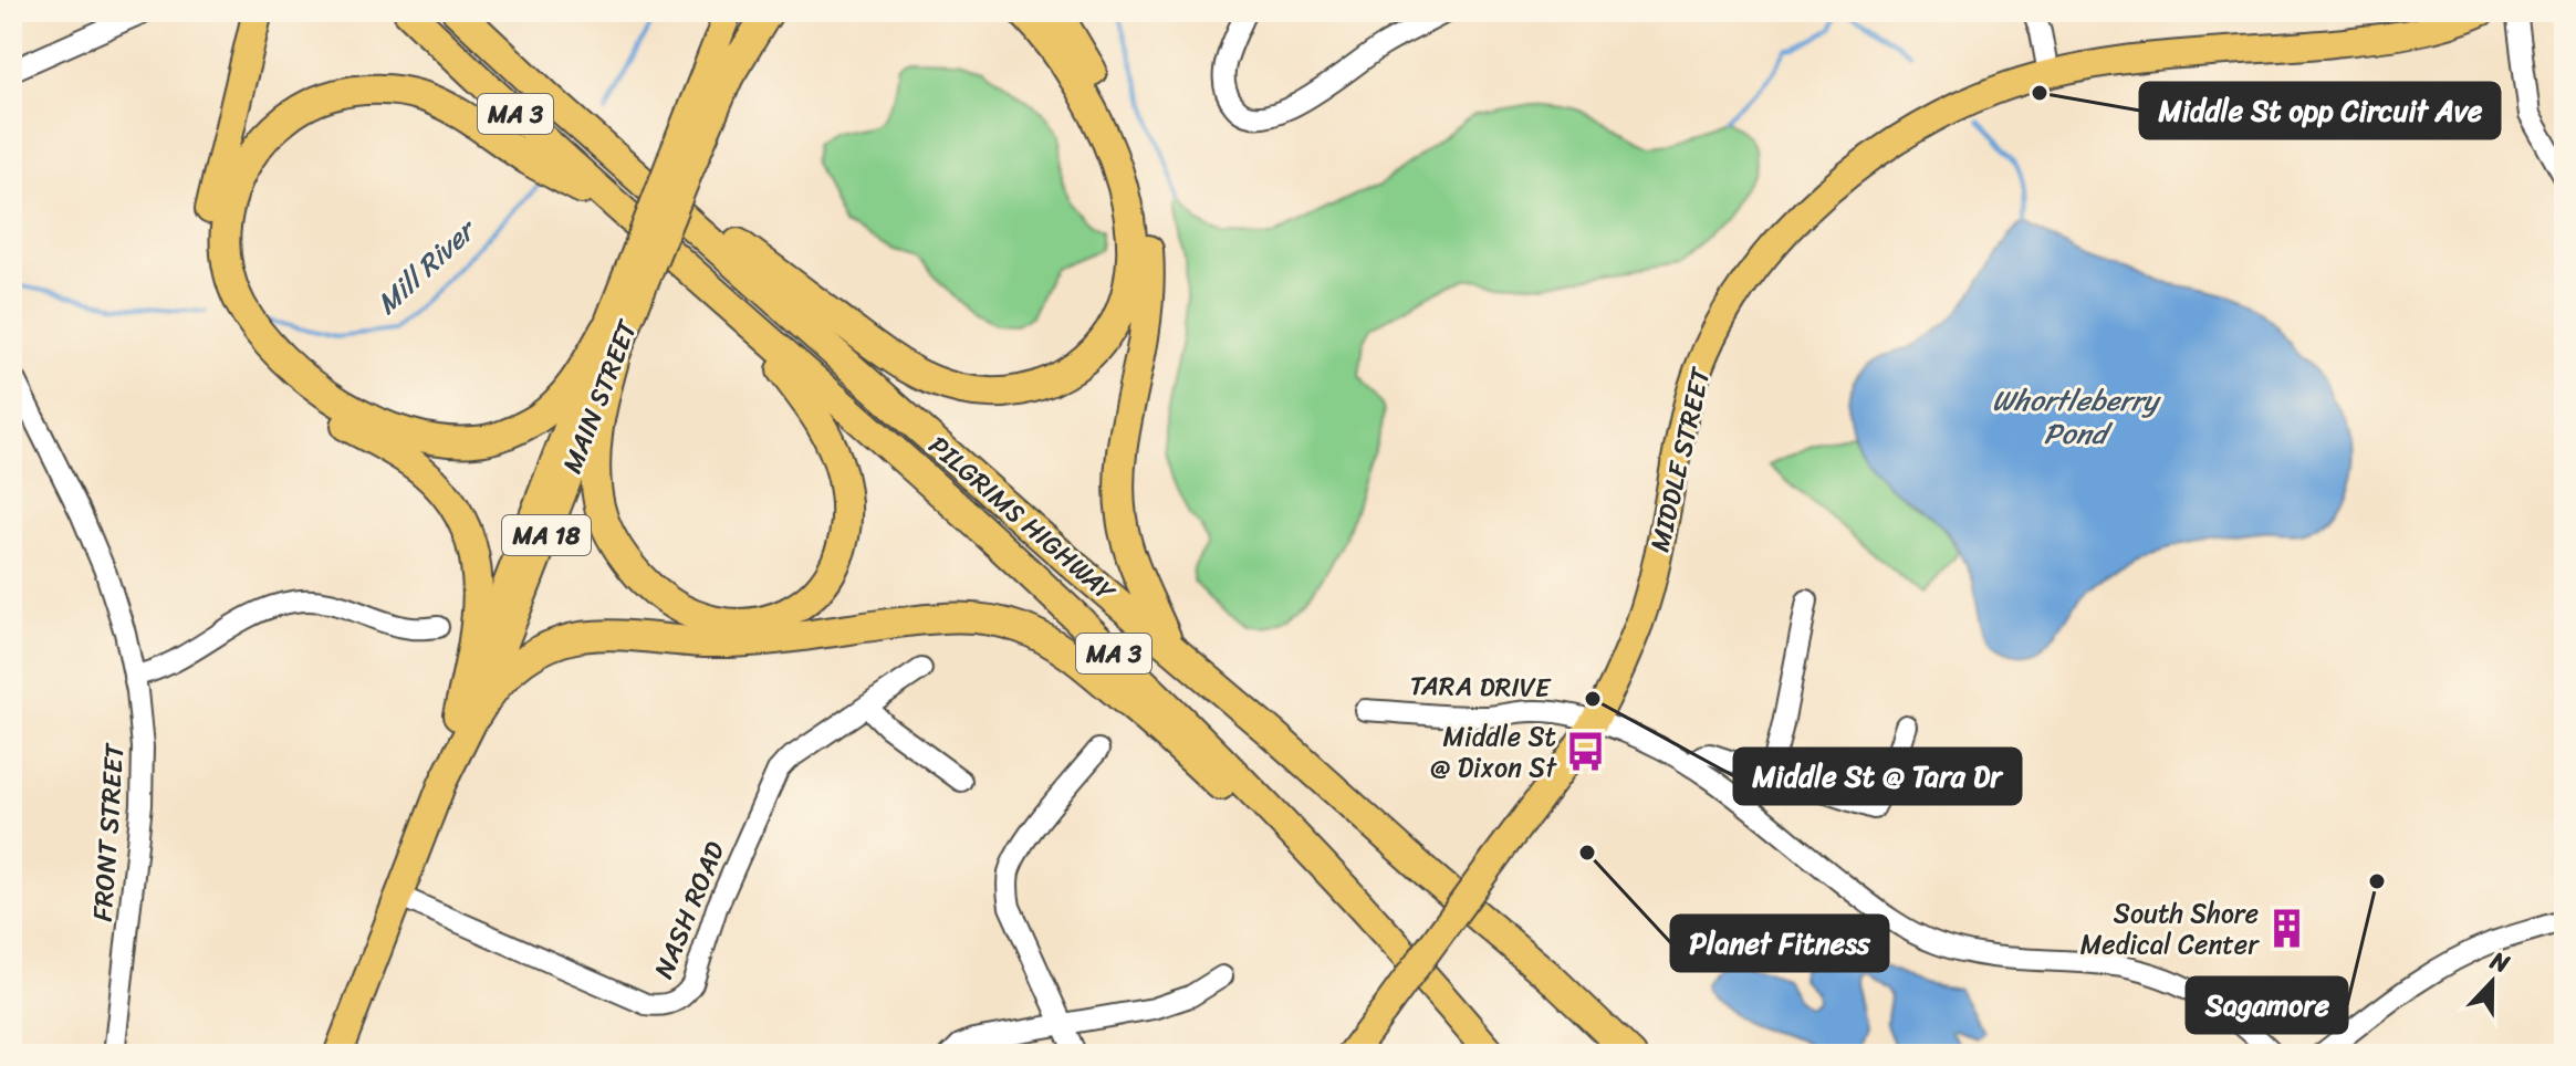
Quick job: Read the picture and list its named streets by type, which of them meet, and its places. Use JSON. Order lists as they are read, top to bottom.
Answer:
{
  "streets": {
    "highway": ["MA 3", "PILGRIMS HIGHWAY"],
    "main road": ["MAIN STREET", "MIDDLE STREET", "MA 18"],
    "street": ["TARA DRIVE", "FRONT STREET", "NASH ROAD"]
  },
  "crossings": [
    ["MAIN STREET", "NASH ROAD"],
    ["MIDDLE STREET", "TARA DRIVE"]
  ],
  "water": ["Mill River", "Whortleberry Pond"],
  "places": {
    "other": [
      "Middle St opp Circuit Ave",
      "Middle St @ Tara Dr",
      "Planet Fitness",
      "Sagamore"
    ],
    "bus stop": ["Middle St @ Dixon St"],
    "building": ["South Shore Medical Center"]
  },
  "north": "top"
}
